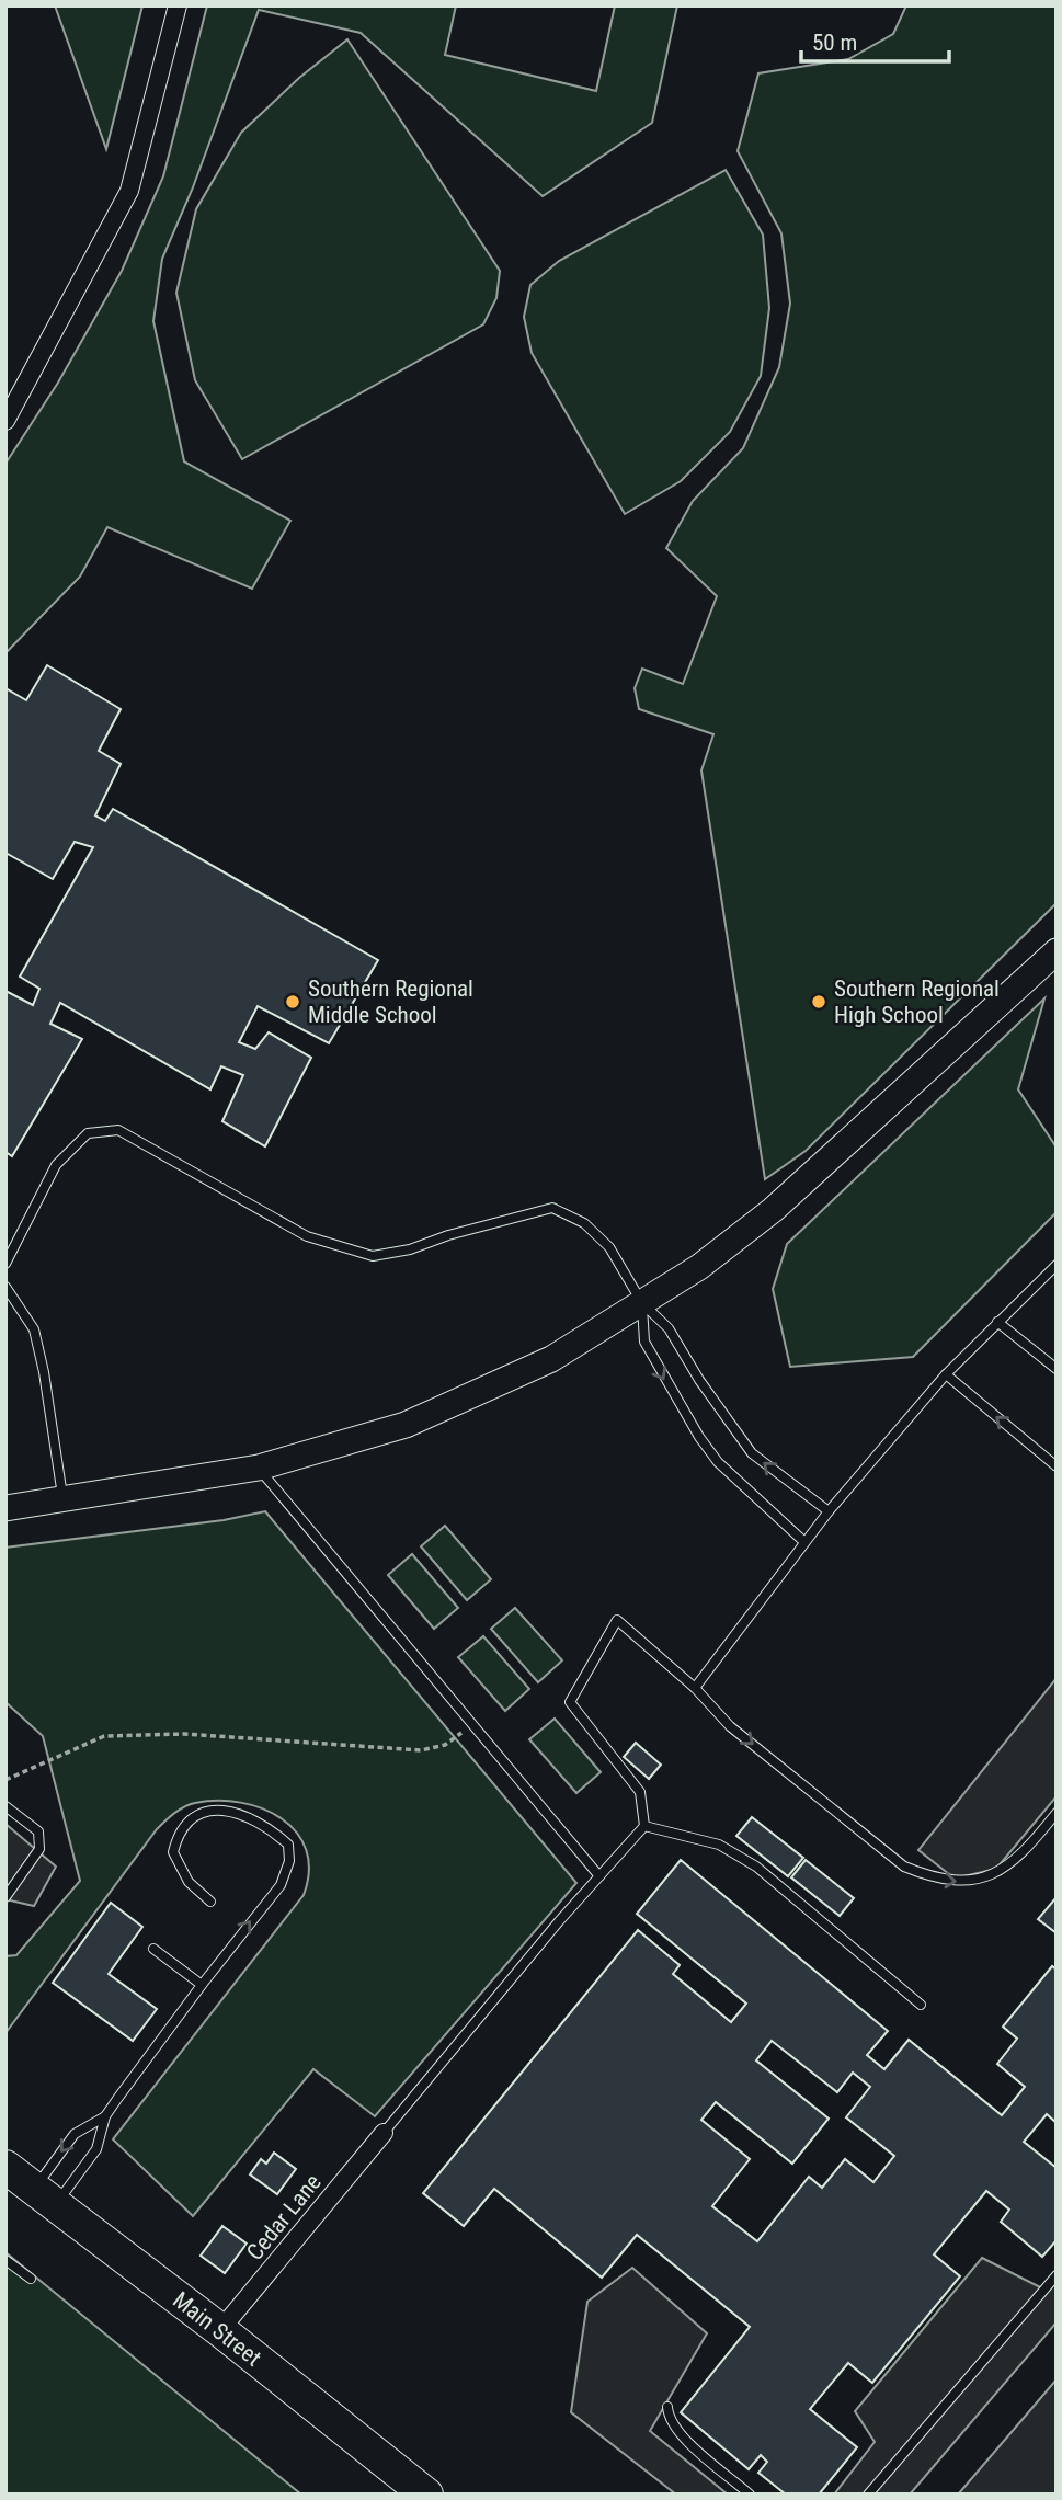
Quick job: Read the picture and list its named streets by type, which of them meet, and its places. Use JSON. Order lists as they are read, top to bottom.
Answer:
{
  "streets": {
    "highway": ["Main Street"],
    "street": ["Cedar Lane"]
  },
  "crossings": [
    ["Cedar Lane", "Main Street"]
  ],
  "places": ["Southern Regional Middle School", "Southern Regional High School"],
  "scale_bar": "50 m"
}
